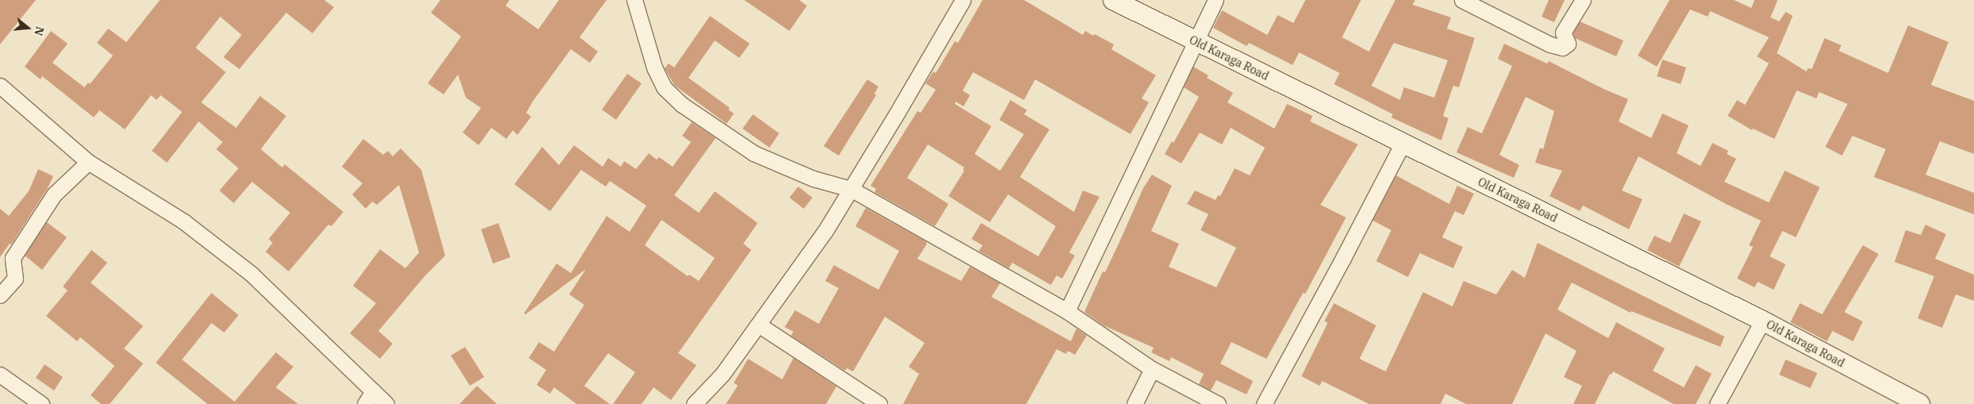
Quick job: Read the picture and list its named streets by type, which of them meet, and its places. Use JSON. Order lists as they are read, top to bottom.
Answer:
{
  "streets": {
    "street": ["Old Karaga Road"]
  },
  "north": "right"
}
